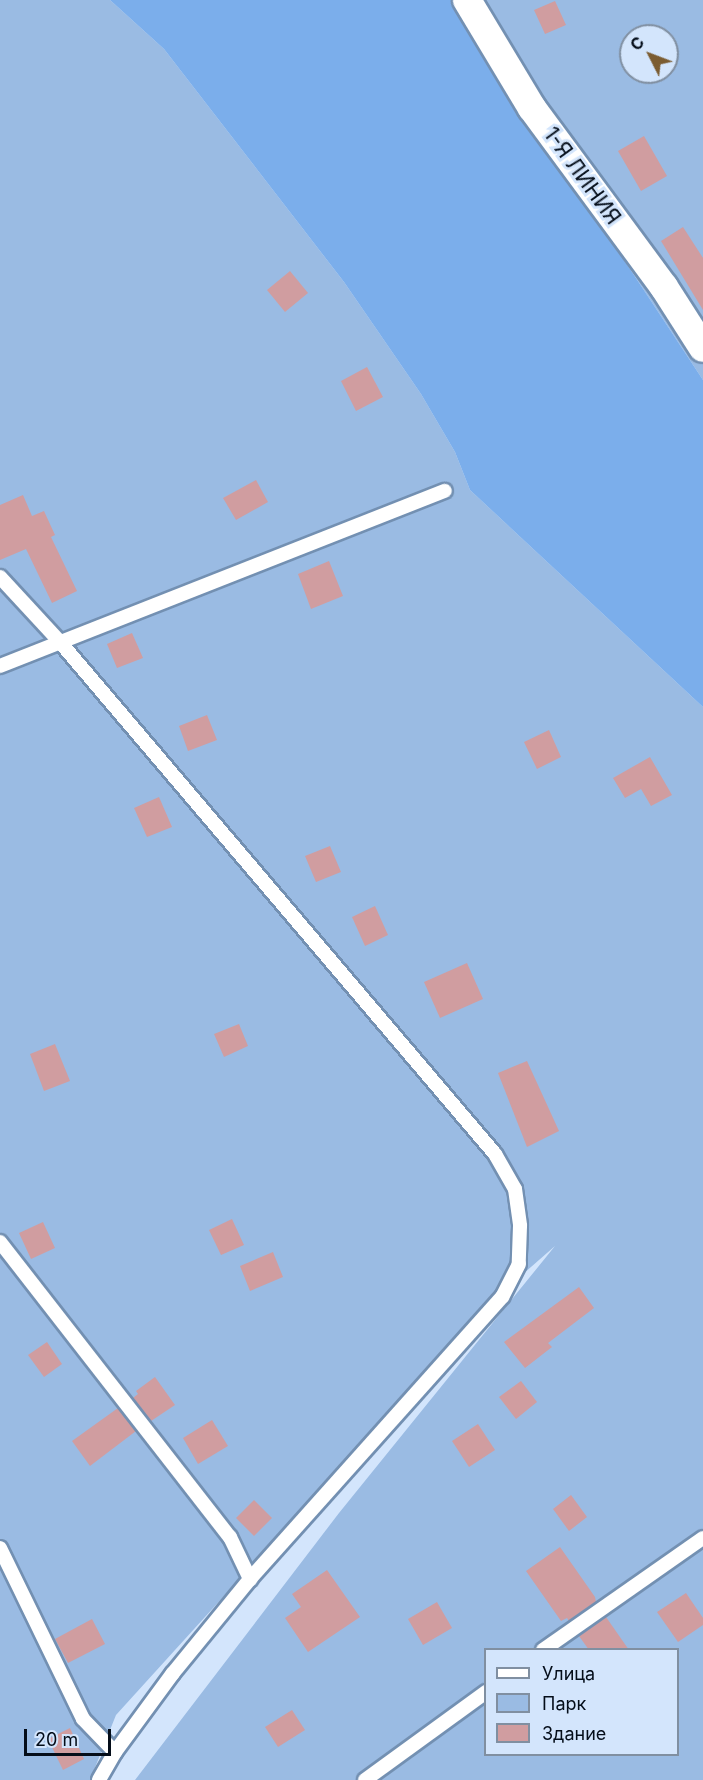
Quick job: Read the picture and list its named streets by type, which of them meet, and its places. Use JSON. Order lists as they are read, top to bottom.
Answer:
{
  "streets": {
    "street": ["1-Я ЛИНИЯ"]
  },
  "legend": ["Улица", "Парк", "Здание"],
  "scale_bar": "20 m",
  "north": "top left"
}
